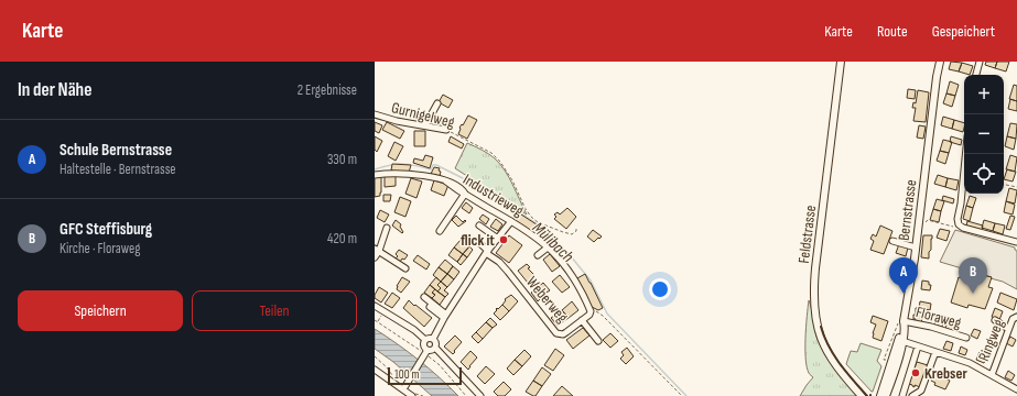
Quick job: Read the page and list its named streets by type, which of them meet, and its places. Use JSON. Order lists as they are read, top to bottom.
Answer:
{
  "streets": {
    "main road": ["Bernstrasse", "Feldstrasse"],
    "street": [
      "Gurnigelweg",
      "Industrieweg",
      "Weberweg",
      "Floraweg",
      "Ringweg"
    ]
  },
  "crossings": [
    ["Industrieweg", "Weberweg"],
    ["Bernstrasse", "Floraweg"]
  ],
  "water": ["Mülibach"],
  "places": ["flick it", "Krebser"],
  "scale_bar": "100 m",
  "page": {
    "header": "Karte",
    "nav": ["Karte", "Route", "Gespeichert"],
    "heading": ["In der Nähe", "2 Ergebnisse"],
    "map_buttons": ["+", "−"],
    "list": [
      {
        "mark": "A",
        "name": "Schule Bernstrasse",
        "note": "Haltestelle · Bernstrasse",
        "value": "330 m"
      },
      {
        "mark": "B",
        "name": "GFC Steffisburg",
        "note": "Kirche · Floraweg",
        "value": "420 m"
      }
    ],
    "pins": ["A", "B"],
    "buttons": ["Speichern", "Teilen"],
    "scale": "100 m"
  }
}
